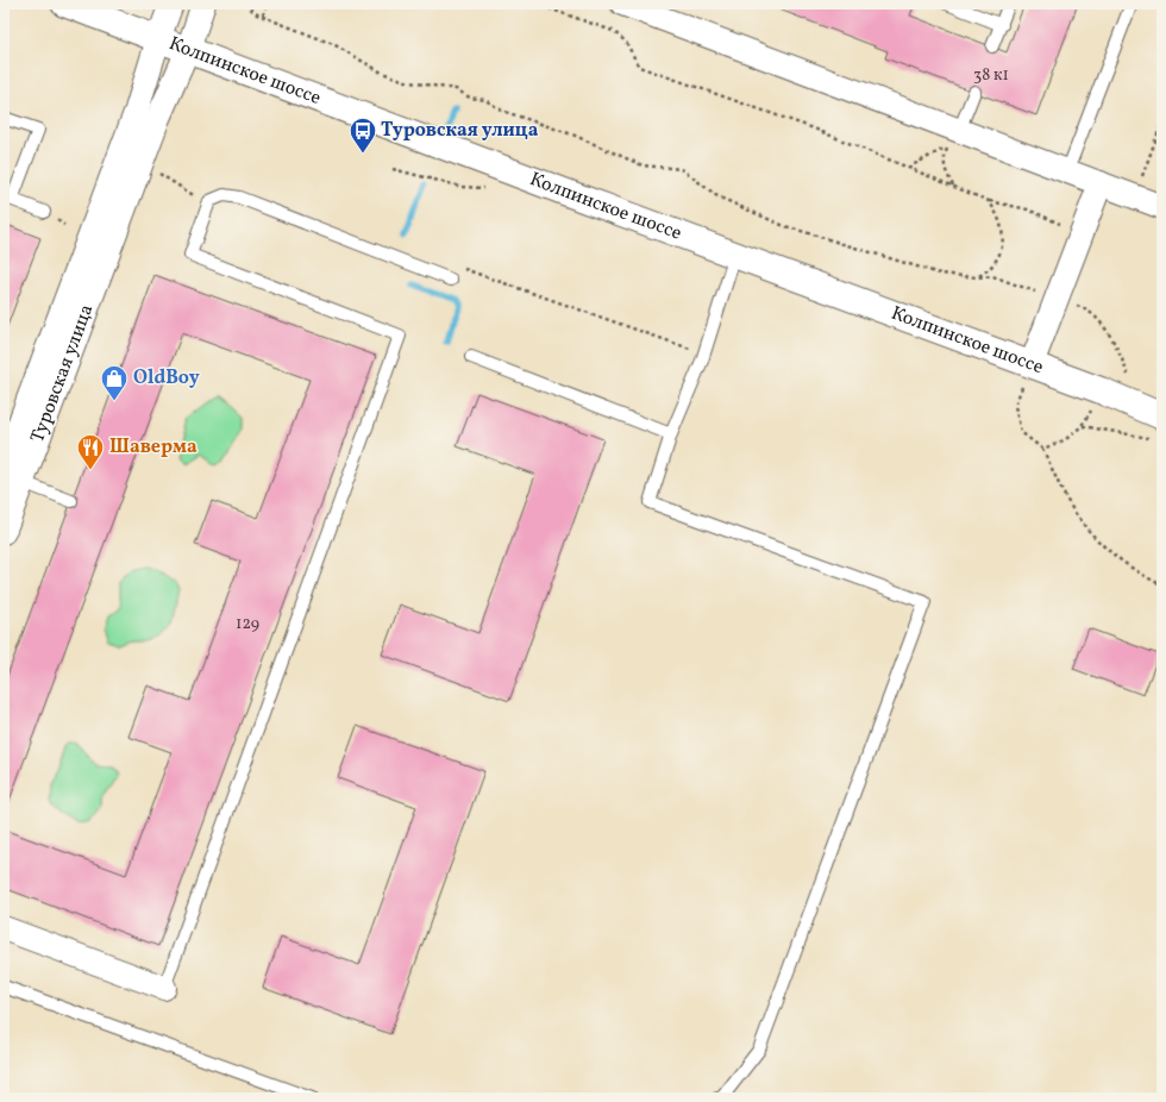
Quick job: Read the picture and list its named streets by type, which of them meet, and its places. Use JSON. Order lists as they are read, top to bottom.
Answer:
{
  "streets": {
    "main road": ["Колпинское шоссе"],
    "street": ["Туровская улица"]
  },
  "crossings": [
    ["Колпинское шоссе", "Туровская улица"]
  ],
  "places": {
    "bus stop": ["Туровская улица"],
    "shop": ["OldBoy"],
    "restaurant": ["Шаверма"]
  },
  "house_numbers": ["38 к1", "129"]
}
